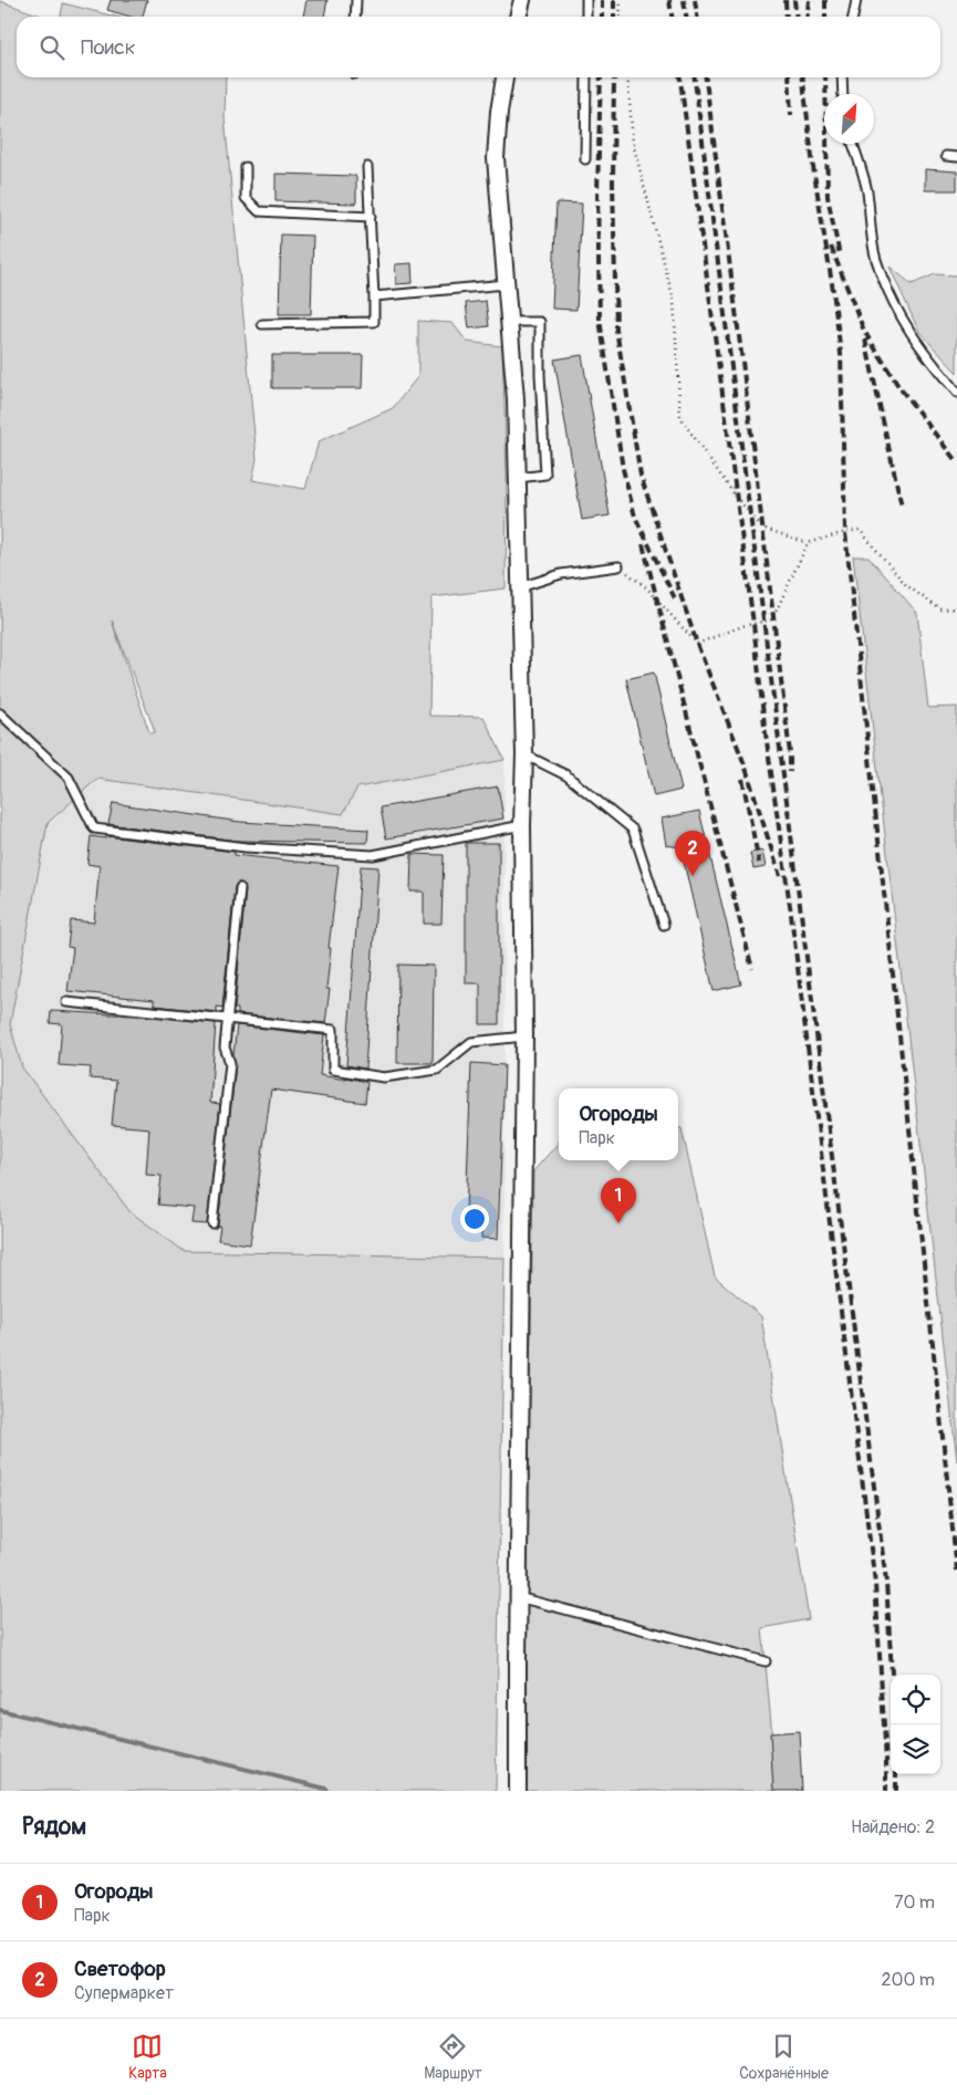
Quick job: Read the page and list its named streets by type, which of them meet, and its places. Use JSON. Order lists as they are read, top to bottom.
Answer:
{
  "north": "top right",
  "page": {
    "search": "Поиск",
    "pins": ["2", "1"],
    "popup": ["Огороды", "Парк"],
    "heading": ["Рядом", "Найдено: 2"],
    "list": [
      {
        "mark": "1",
        "name": "Огороды",
        "note": "Парк",
        "value": "70 m"
      },
      {
        "mark": "2",
        "name": "Светофор",
        "note": "Супермаркет",
        "value": "200 m"
      }
    ],
    "nav": ["Карта", "Маршрут", "Сохранённые"]
  }
}
